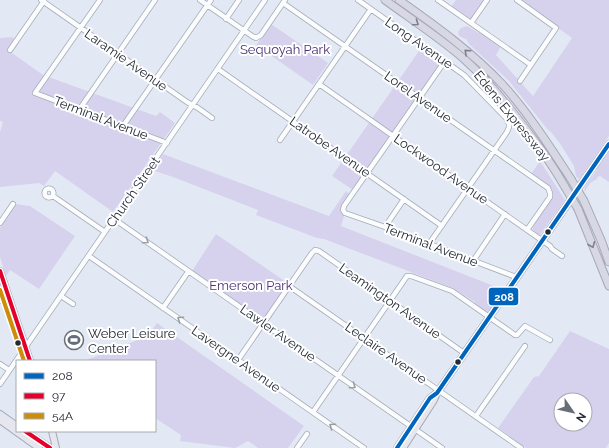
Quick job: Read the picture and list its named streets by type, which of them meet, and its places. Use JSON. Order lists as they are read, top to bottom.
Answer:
{
  "streets": {
    "highway": ["Edens Expressway"],
    "street": [
      "Long Avenue",
      "Laramie Avenue",
      "Lorel Avenue",
      "Terminal Avenue",
      "Latrobe Avenue",
      "Lockwood Avenue",
      "Church Street",
      "Leamington Avenue",
      "Lawler Avenue",
      "Leclaire Avenue",
      "Lavergne Avenue"
    ]
  },
  "crossings": [
    ["Long Avenue", "Lorel Avenue"],
    ["Laramie Avenue", "Terminal Avenue"],
    ["Laramie Avenue", "Church Street"],
    ["Lorel Avenue", "Lockwood Avenue"],
    ["Terminal Avenue", "Latrobe Avenue"],
    ["Terminal Avenue", "Church Street"],
    ["Latrobe Avenue", "Church Street"],
    ["Church Street", "Lawler Avenue"],
    ["Church Street", "Lavergne Avenue"],
    ["Leamington Avenue", "Leclaire Avenue"]
  ],
  "one_way": ["Lawler Avenue", "Lavergne Avenue"],
  "parks": ["Sequoyah Park", "Emerson Park"],
  "places": {
    "sports": ["Weber Leisure Center"]
  },
  "lines": ["transit line 208", "transit line 97", "transit line 54A"],
  "legend": ["208", "97", "54A"],
  "north": "bottom right"
}
